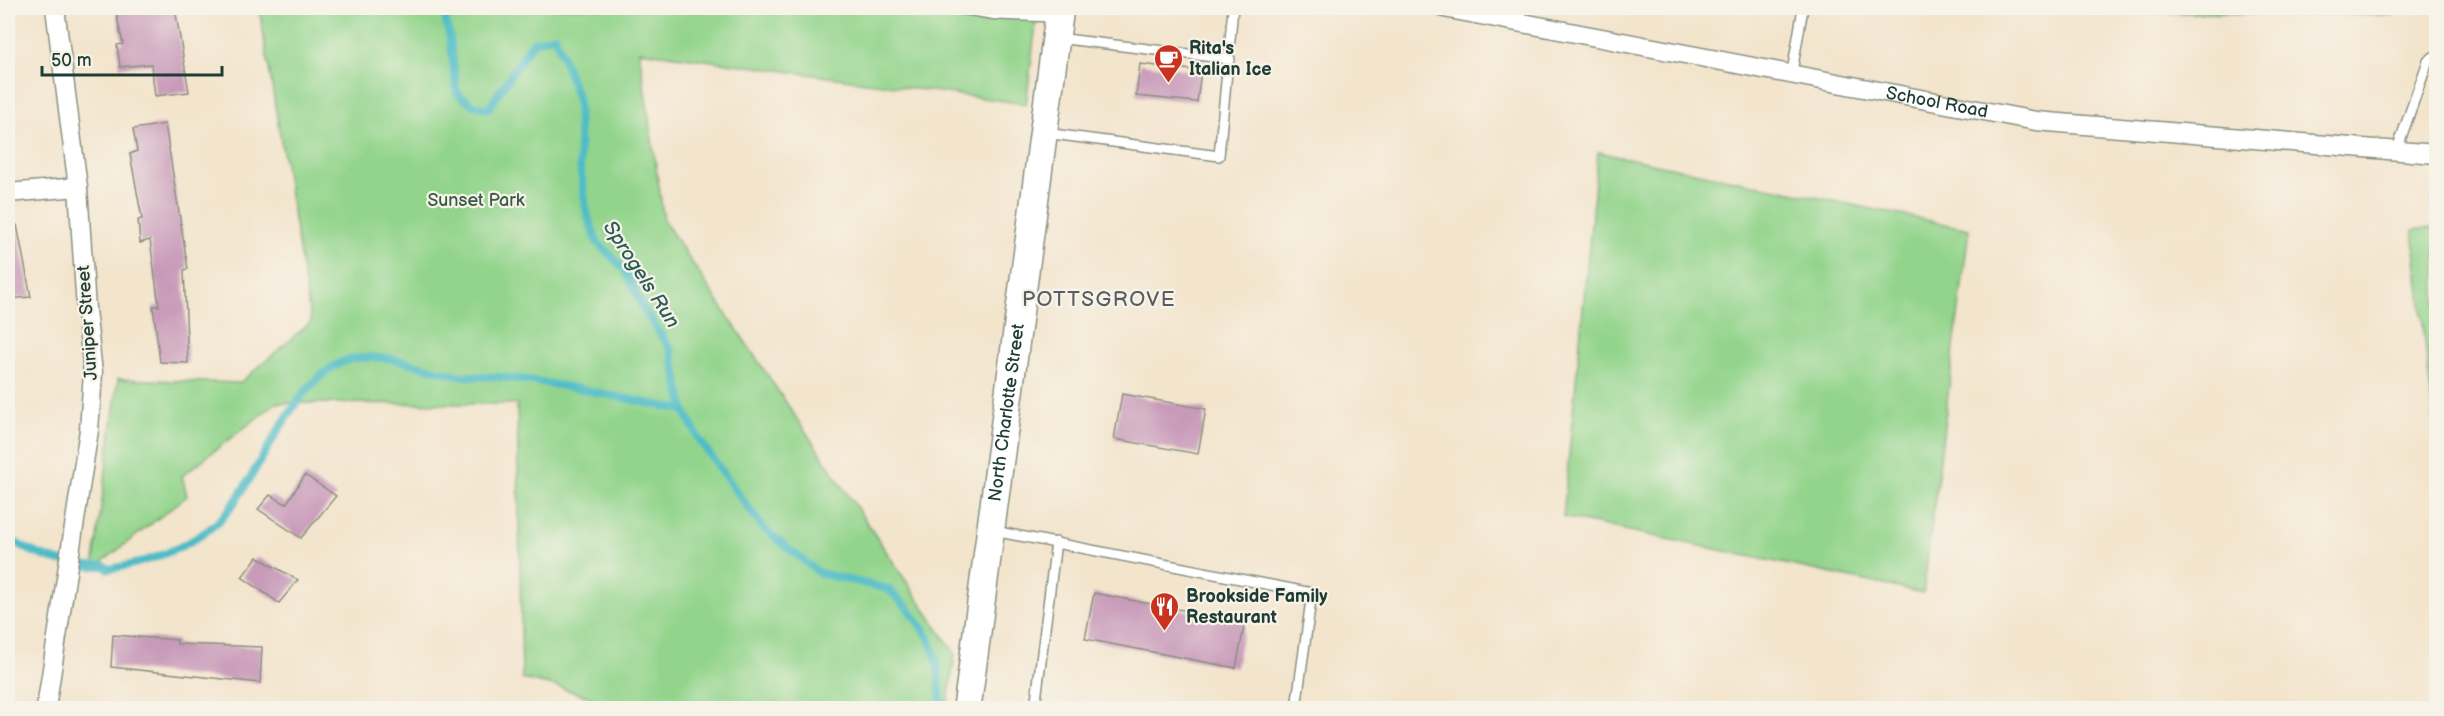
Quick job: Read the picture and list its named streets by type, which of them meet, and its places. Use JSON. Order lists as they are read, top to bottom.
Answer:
{
  "streets": {
    "main road": ["North Charlotte Street"],
    "street": ["School Road", "Juniper Street"]
  },
  "districts": ["POTTSGROVE"],
  "water": ["Sprogels Run"],
  "parks": ["Sunset Park"],
  "places": {
    "cafe": ["Rita's Italian Ice"],
    "restaurant": ["Brookside Family Restaurant"]
  },
  "scale_bar": "50 m"
}
